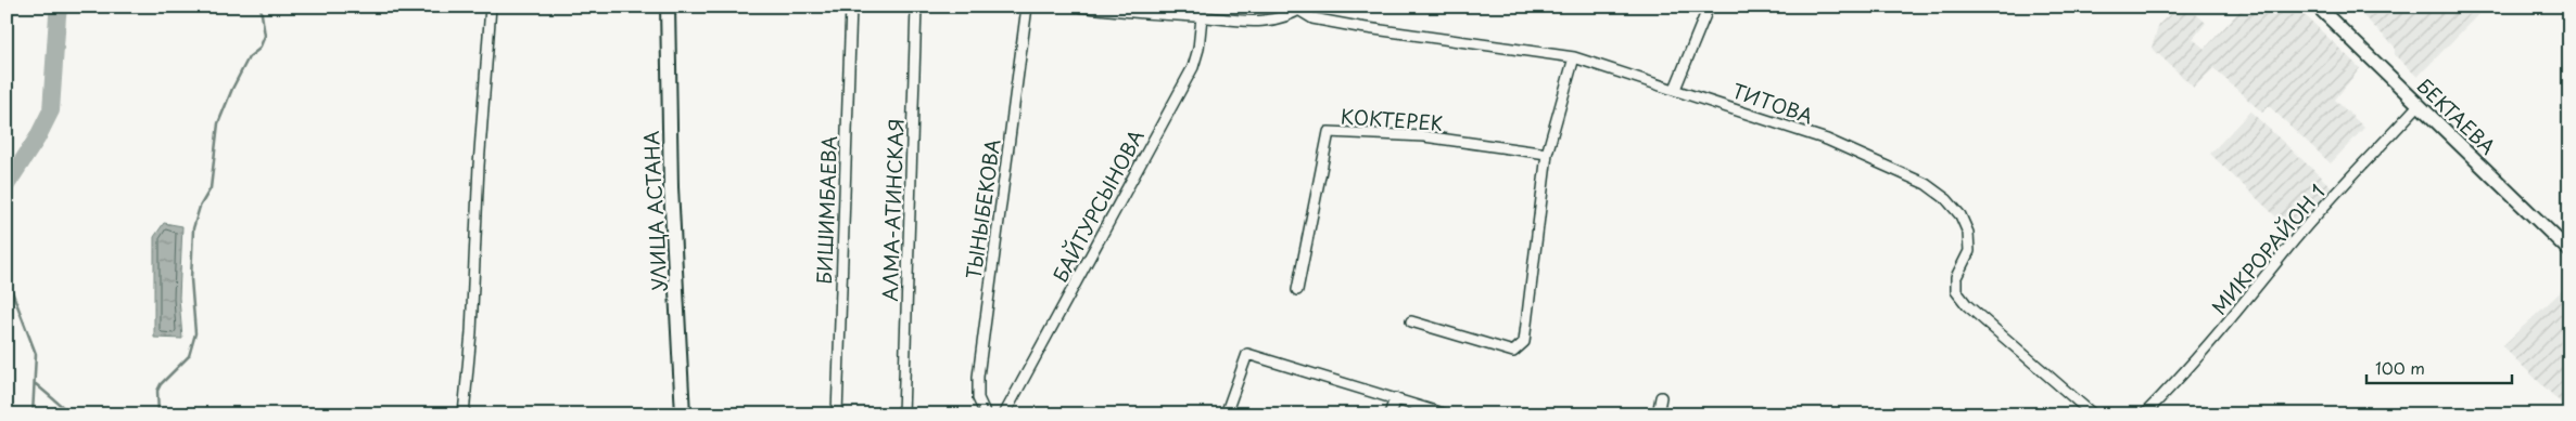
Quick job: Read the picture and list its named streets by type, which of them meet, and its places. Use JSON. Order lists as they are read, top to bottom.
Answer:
{
  "streets": {
    "main road": ["УЛИЦА АСТАНА"],
    "street": [
      "ТИТОВА",
      "БЕКТАЕВА",
      "КОКТЕРЕК",
      "БАЙТУРСЫНОВА",
      "ТЫНЫБЕКОВА",
      "БИШИМБАЕВА",
      "АЛМА-АТИНСКАЯ",
      "МИКРОРАЙОН 1"
    ]
  },
  "crossings": [
    ["БЕКТАЕВА", "МИКРОРАЙОН 1"]
  ],
  "scale_bar": "100 m"
}
